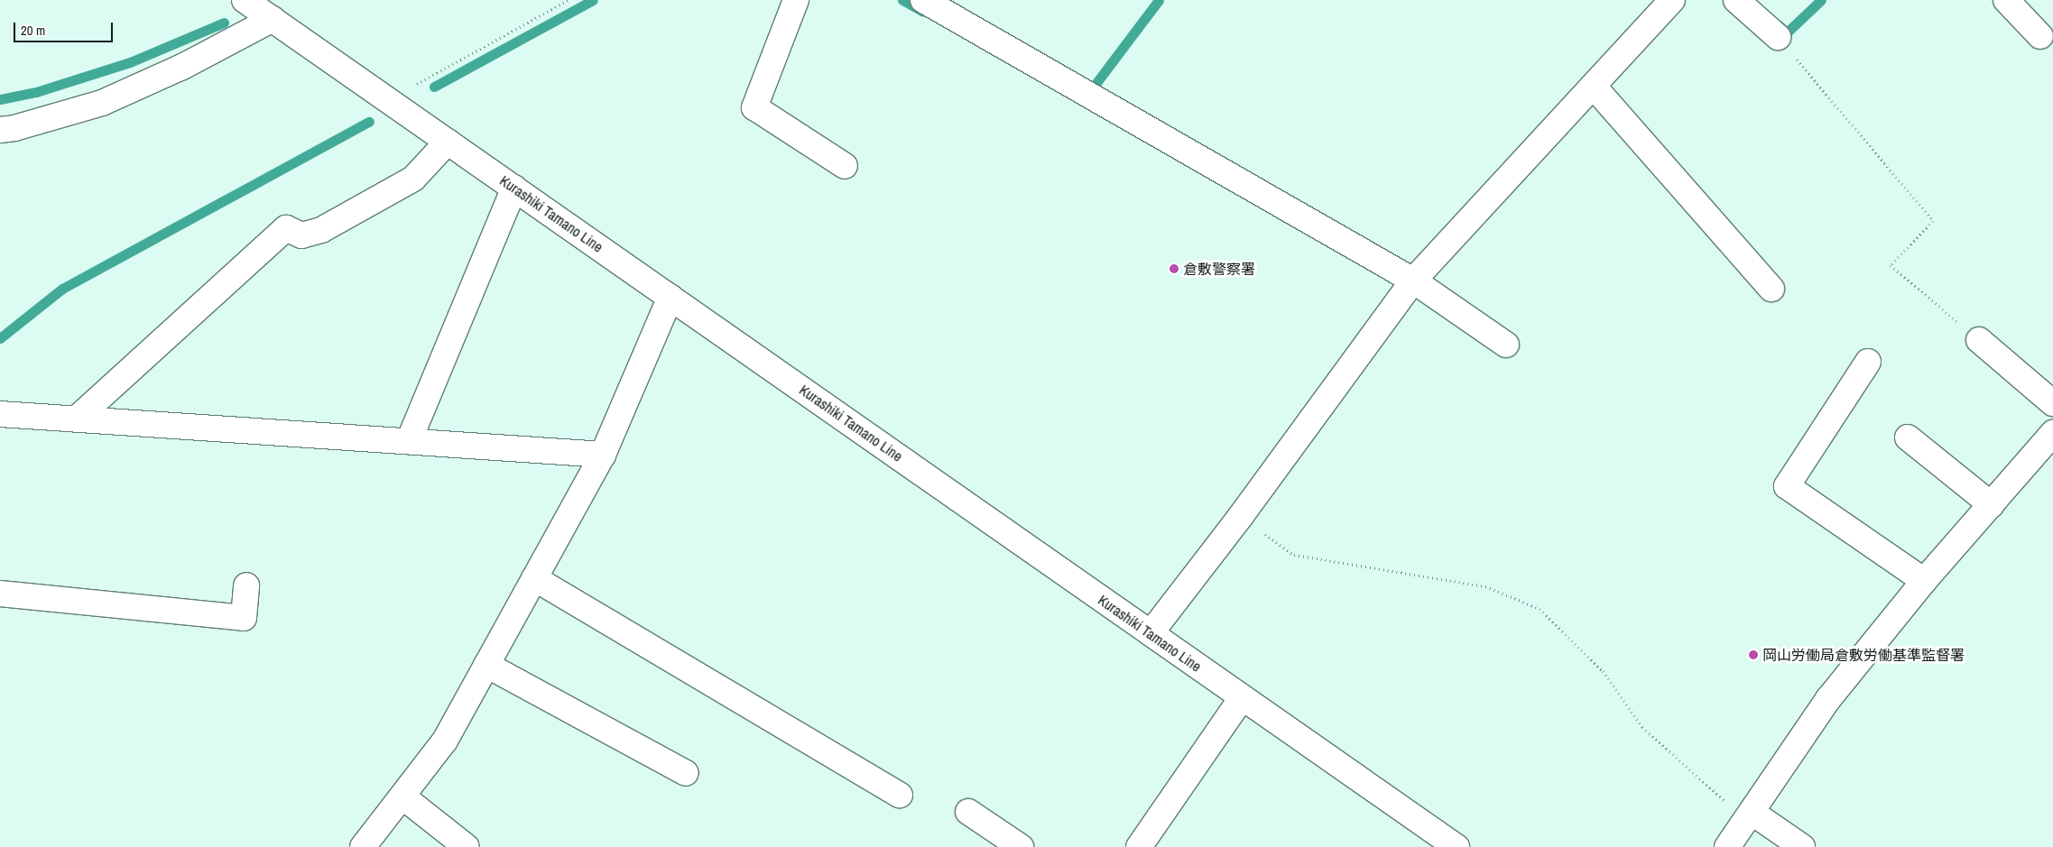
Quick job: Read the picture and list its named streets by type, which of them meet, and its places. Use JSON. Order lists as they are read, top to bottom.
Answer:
{
  "streets": {
    "street": ["Kurashiki Tamano Line"]
  },
  "places": ["倉敷警察署", "岡山労働局倉敷労働基準監督署"],
  "scale_bar": "20 m"
}
